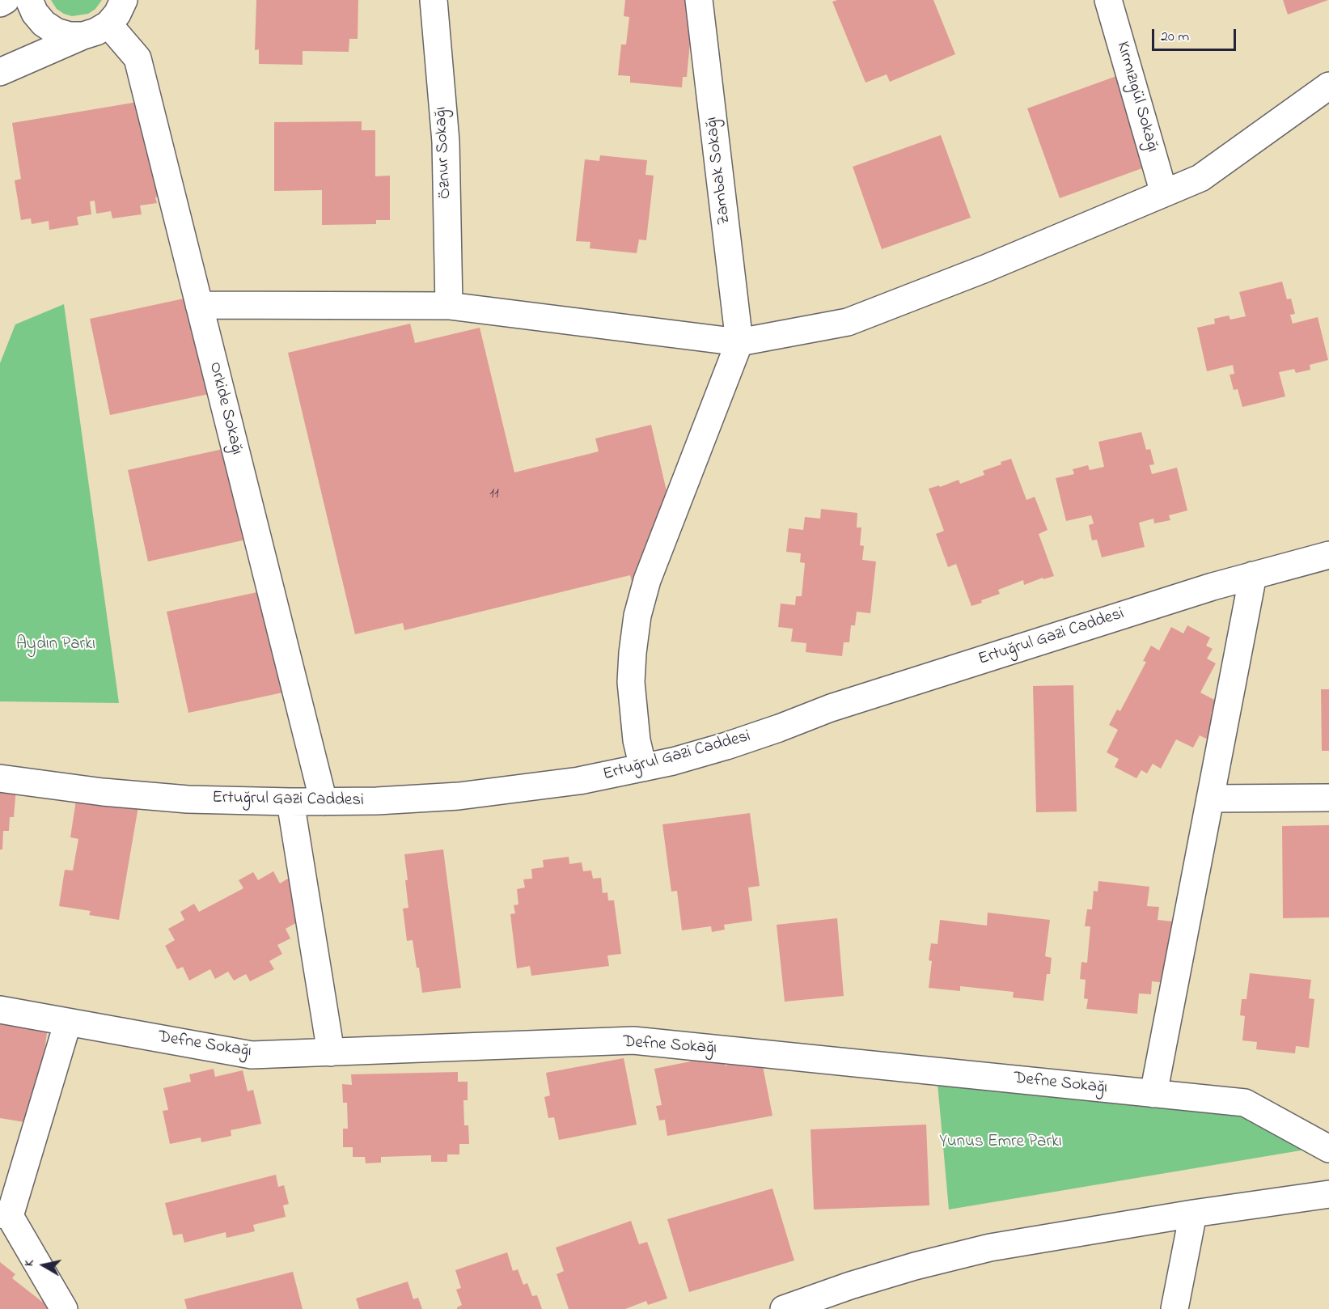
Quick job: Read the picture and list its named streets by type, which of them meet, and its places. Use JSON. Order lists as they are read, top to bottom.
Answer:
{
  "streets": {
    "street": [
      "Kırmızıgül Sokağı",
      "Öznur Sokağı",
      "Zambak Sokağı",
      "Orkide Sokağı",
      "Ertuğrul Gazi Caddesi",
      "Defne Sokağı"
    ]
  },
  "crossings": [
    ["Orkide Sokağı", "Ertuğrul Gazi Caddesi"]
  ],
  "parks": ["Aydın Parkı", "Yunus Emre Parkı"],
  "house_numbers": ["11"],
  "scale_bar": "20 m",
  "north": "left"
}
